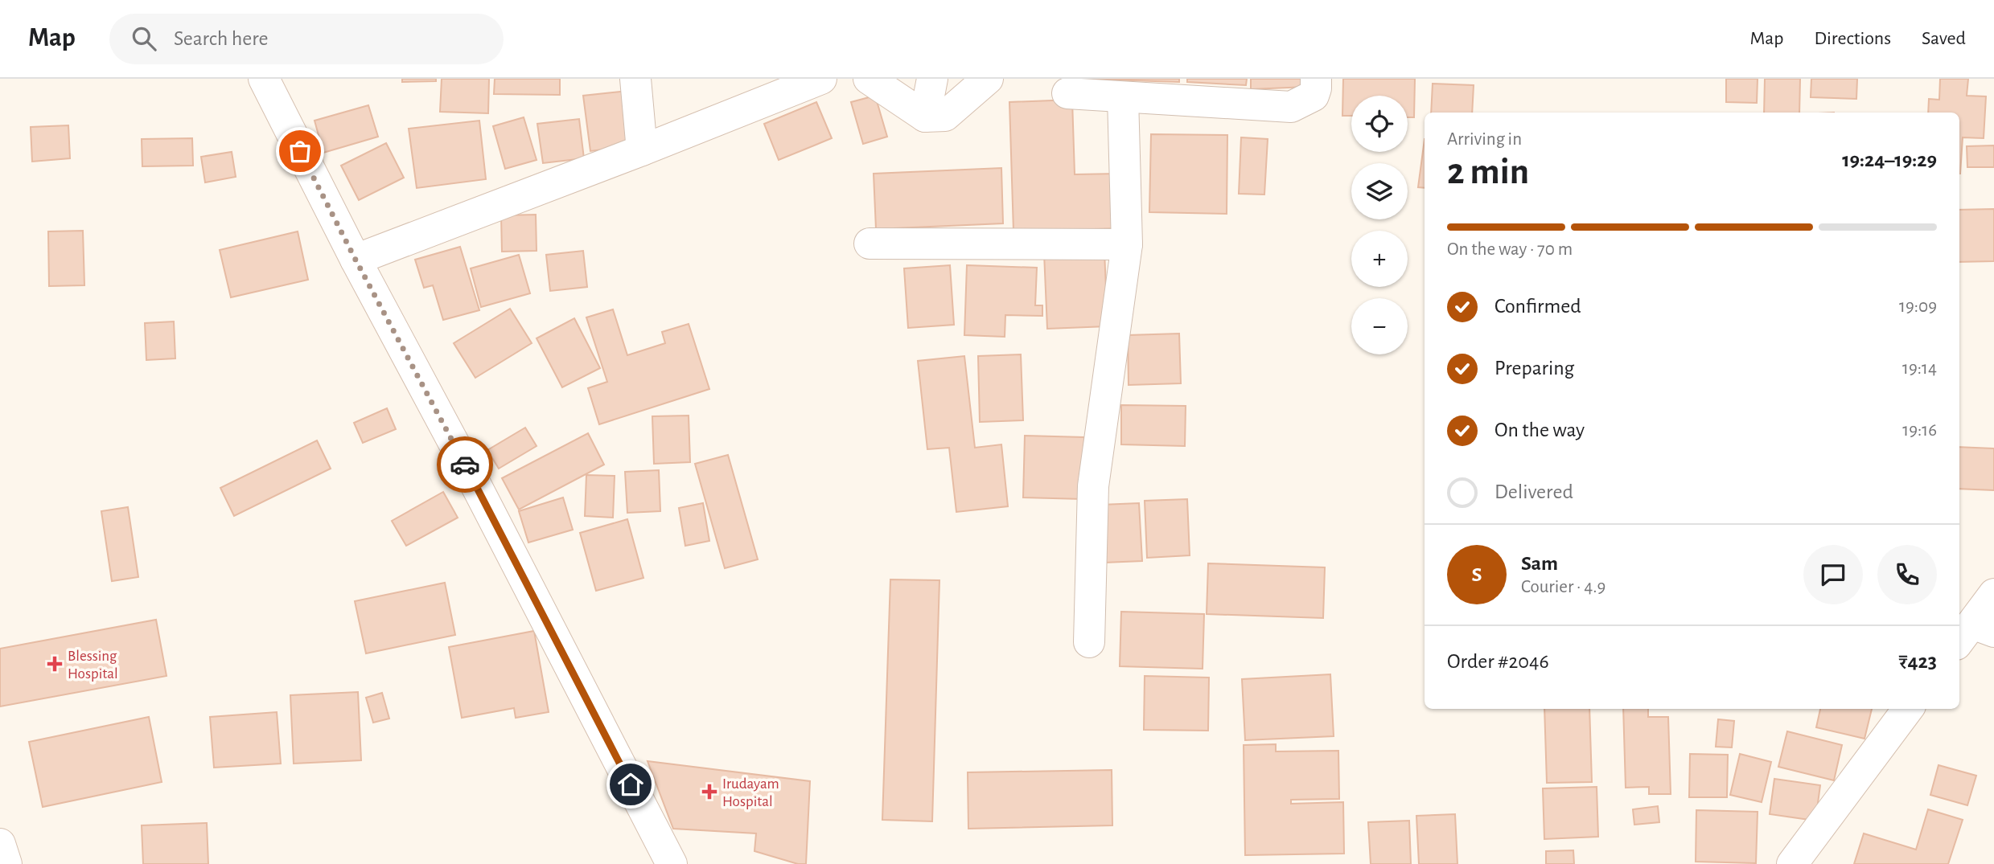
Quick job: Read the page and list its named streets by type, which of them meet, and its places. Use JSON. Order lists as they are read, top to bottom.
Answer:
{
  "places": {
    "health": ["Blessing Hospital", "Irudayam Hospital"]
  },
  "page": {
    "header": "Map",
    "search": "Search here",
    "nav": ["Map", "Directions", "Saved"],
    "map_buttons": ["+", "−"],
    "heading": ["2 min", "Arriving in", "19:24–19:29"],
    "panel": [
      "Sam",
      "Courier · 4.9",
      "Order #2046",
      "₹423"
    ],
    "bar": "On the way · 70 m",
    "list": [
      ["Confirmed", "19:09"],
      ["Preparing", "19:14"],
      ["On the way", "19:16"],
      "Delivered"
    ],
    "round": "S"
  }
}
